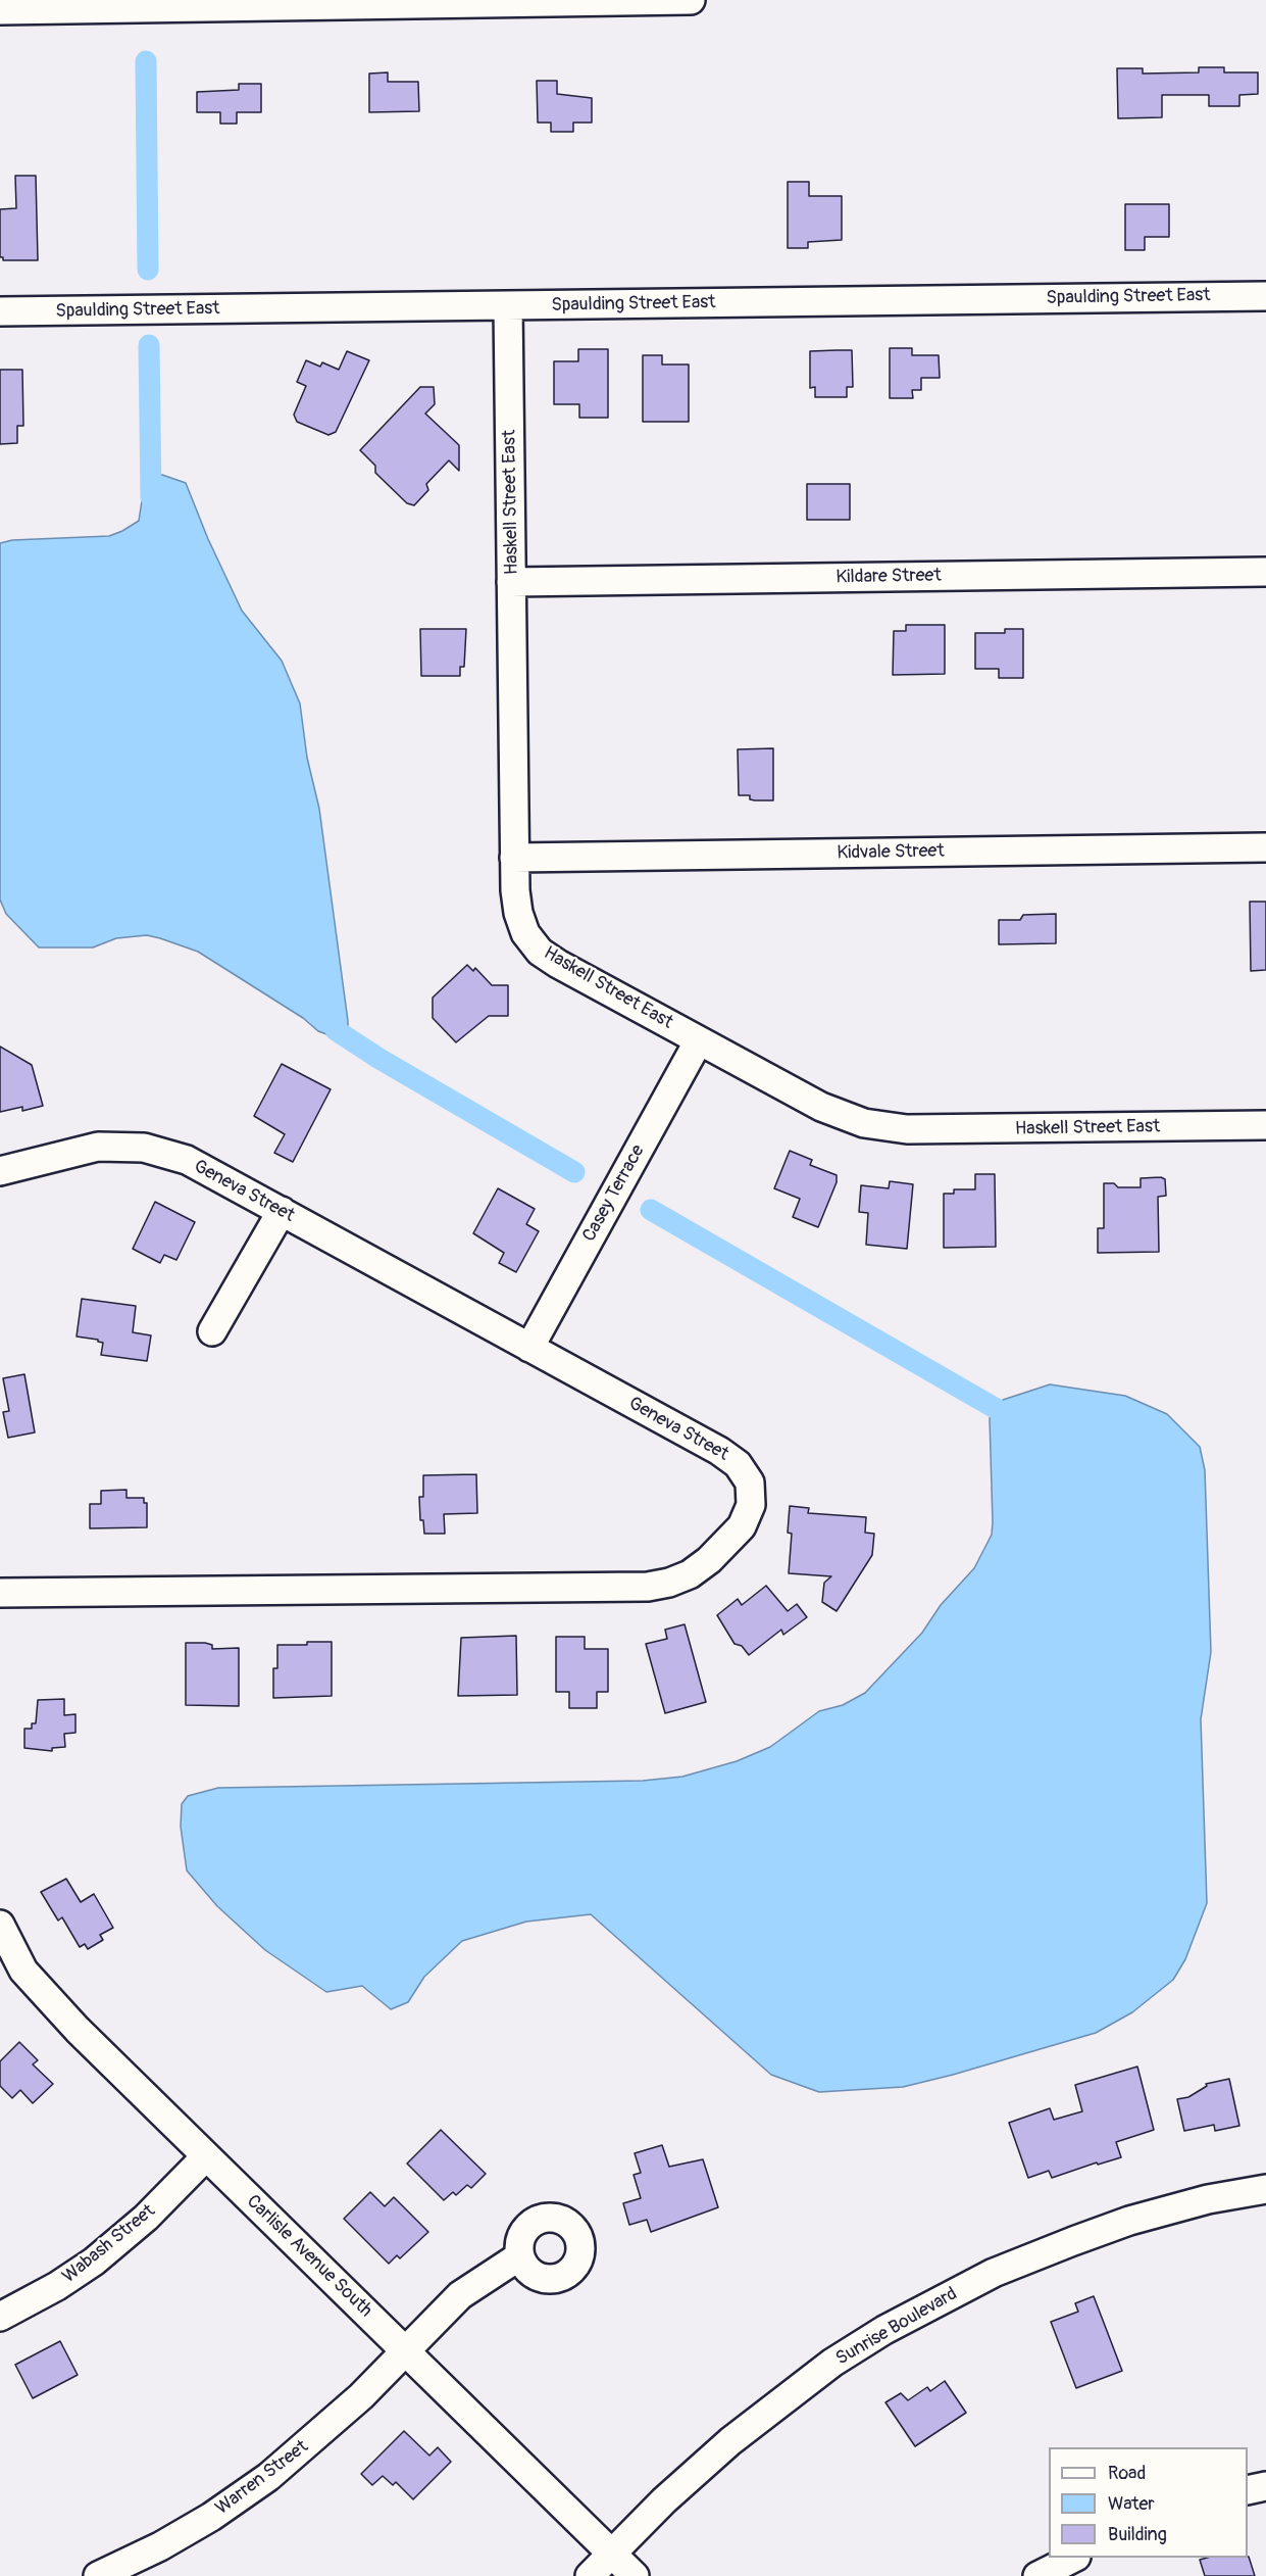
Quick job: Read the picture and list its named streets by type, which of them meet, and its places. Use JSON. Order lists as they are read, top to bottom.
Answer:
{
  "streets": {
    "street": [
      "Spaulding Street East",
      "Haskell Street East",
      "Kildare Street",
      "Kidvale Street",
      "Geneva Street",
      "Casey Terrace",
      "Wabash Street",
      "Carlisle Avenue South",
      "Sunrise Boulevard",
      "Warren Street"
    ]
  },
  "crossings": [
    ["Spaulding Street East", "Haskell Street East"],
    ["Haskell Street East", "Kildare Street"],
    ["Haskell Street East", "Kidvale Street"],
    ["Haskell Street East", "Casey Terrace"],
    ["Geneva Street", "Casey Terrace"],
    ["Wabash Street", "Carlisle Avenue South"],
    ["Carlisle Avenue South", "Sunrise Boulevard"],
    ["Carlisle Avenue South", "Warren Street"]
  ],
  "legend": ["Road", "Water", "Building"]
}
